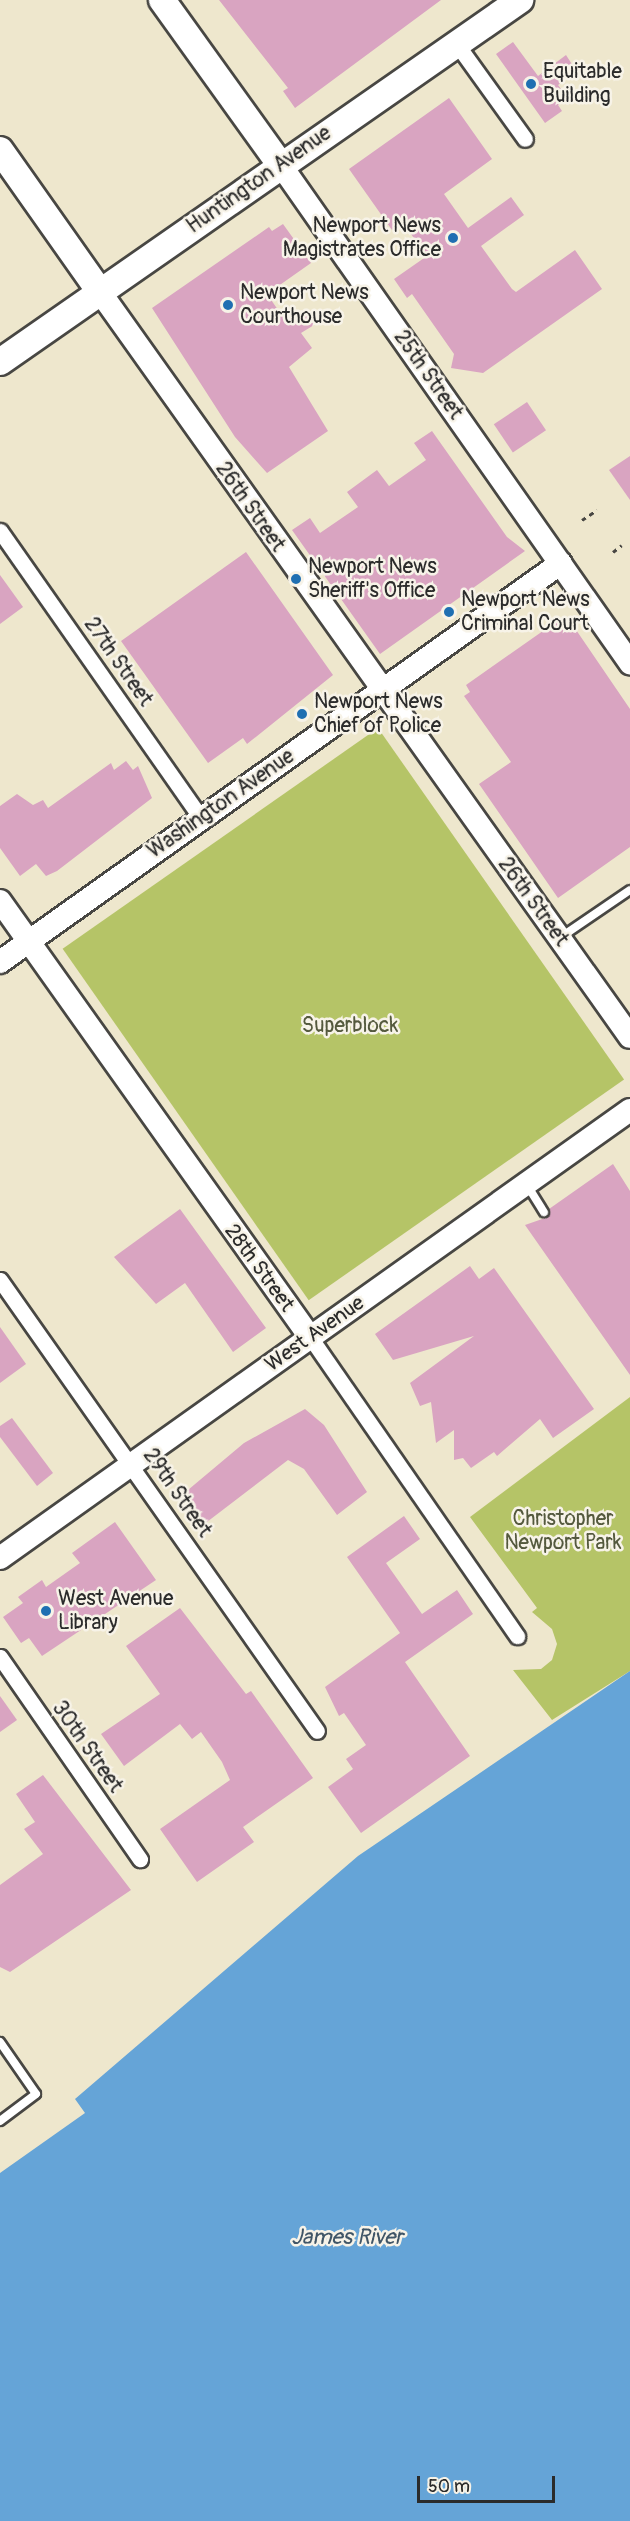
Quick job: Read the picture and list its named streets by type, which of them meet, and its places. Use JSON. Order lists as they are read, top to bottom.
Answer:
{
  "streets": {
    "main road": ["Huntington Avenue", "25th Street", "26th Street"],
    "street": [
      "27th Street",
      "Washington Avenue",
      "28th Street",
      "West Avenue",
      "29th Street",
      "30th Street"
    ]
  },
  "crossings": [
    ["Huntington Avenue", "25th Street"],
    ["Huntington Avenue", "26th Street"],
    ["25th Street", "Washington Avenue"],
    ["26th Street", "Washington Avenue"],
    ["27th Street", "Washington Avenue"],
    ["Washington Avenue", "28th Street"],
    ["28th Street", "West Avenue"],
    ["West Avenue", "29th Street"]
  ],
  "water": ["James River"],
  "parks": ["Superblock", "Christopher Newport Park"],
  "places": [
    "Equitable Building",
    "Newport News Magistrates Office",
    "Newport News Courthouse",
    "Newport News Sheriff's Office",
    "Newport News Criminal Court",
    "Newport News Chief of Police",
    "West Avenue Library"
  ],
  "scale_bar": "50 m"
}
